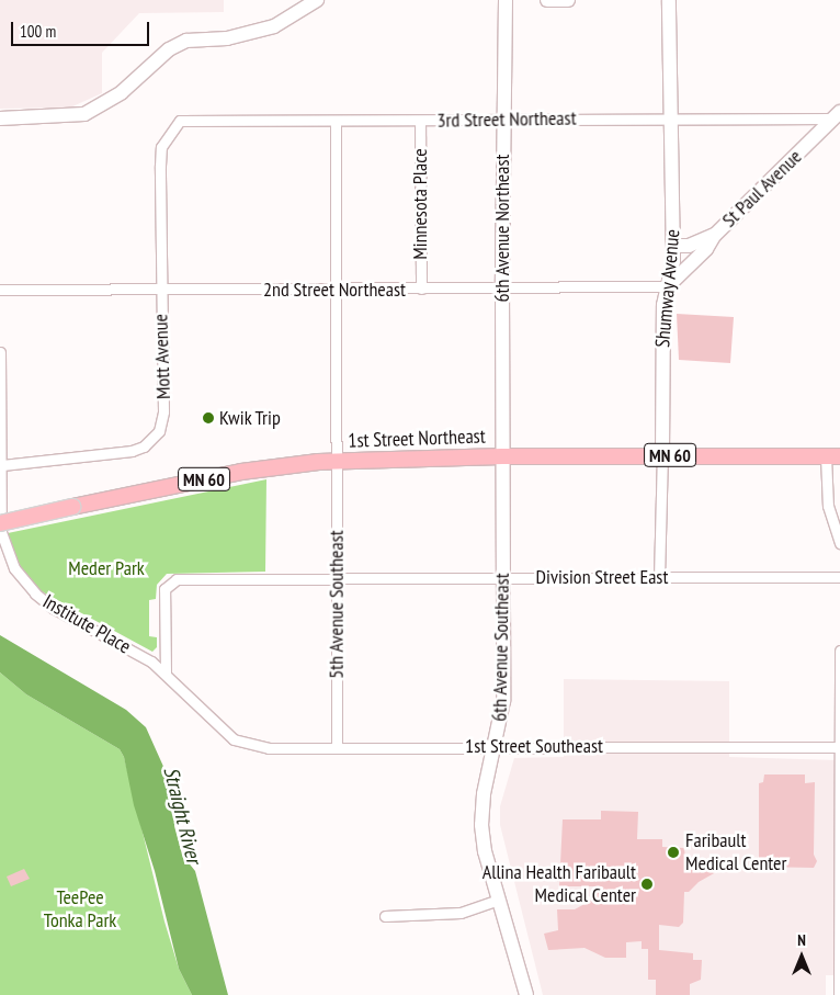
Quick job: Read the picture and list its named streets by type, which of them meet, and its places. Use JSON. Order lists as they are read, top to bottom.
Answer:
{
  "streets": {
    "main road": ["1st Street Northeast", "MN 60"],
    "street": [
      "3rd Street Northeast",
      "St Paul Avenue",
      "Minnesota Place",
      "6th Avenue Northeast",
      "Shumway Avenue",
      "2nd Street Northeast",
      "Mott Avenue",
      "Division Street East",
      "5th Avenue Southeast",
      "Institute Place",
      "6th Avenue Southeast",
      "1st Street Southeast"
    ]
  },
  "crossings": [
    ["3rd Street Northeast", "St Paul Avenue"],
    ["3rd Street Northeast", "Minnesota Place"],
    ["3rd Street Northeast", "6th Avenue Northeast"],
    ["3rd Street Northeast", "Shumway Avenue"],
    ["3rd Street Northeast", "Mott Avenue"],
    ["3rd Street Northeast", "5th Avenue Southeast"],
    ["St Paul Avenue", "Shumway Avenue"],
    ["Minnesota Place", "2nd Street Northeast"],
    ["6th Avenue Northeast", "2nd Street Northeast"],
    ["6th Avenue Northeast", "1st Street Northeast"],
    ["6th Avenue Northeast", "6th Avenue Southeast"],
    ["Shumway Avenue", "2nd Street Northeast"],
    ["Shumway Avenue", "1st Street Northeast"],
    ["Shumway Avenue", "Division Street East"],
    ["2nd Street Northeast", "Mott Avenue"],
    ["2nd Street Northeast", "5th Avenue Southeast"],
    ["Mott Avenue", "Institute Place"],
    ["1st Street Northeast", "5th Avenue Southeast"],
    ["1st Street Northeast", "6th Avenue Southeast"],
    ["Division Street East", "5th Avenue Southeast"],
    ["Division Street East", "Institute Place"],
    ["Division Street East", "6th Avenue Southeast"],
    ["5th Avenue Southeast", "1st Street Southeast"],
    ["Institute Place", "1st Street Southeast"],
    ["6th Avenue Southeast", "1st Street Southeast"]
  ],
  "water": ["Straight River"],
  "parks": ["Meder Park", "TeePee Tonka Park"],
  "places": ["Kwik Trip", "Faribault Medical Center", "Allina Health Faribault Medical Center"],
  "scale_bar": "100 m",
  "north": "top"
}
